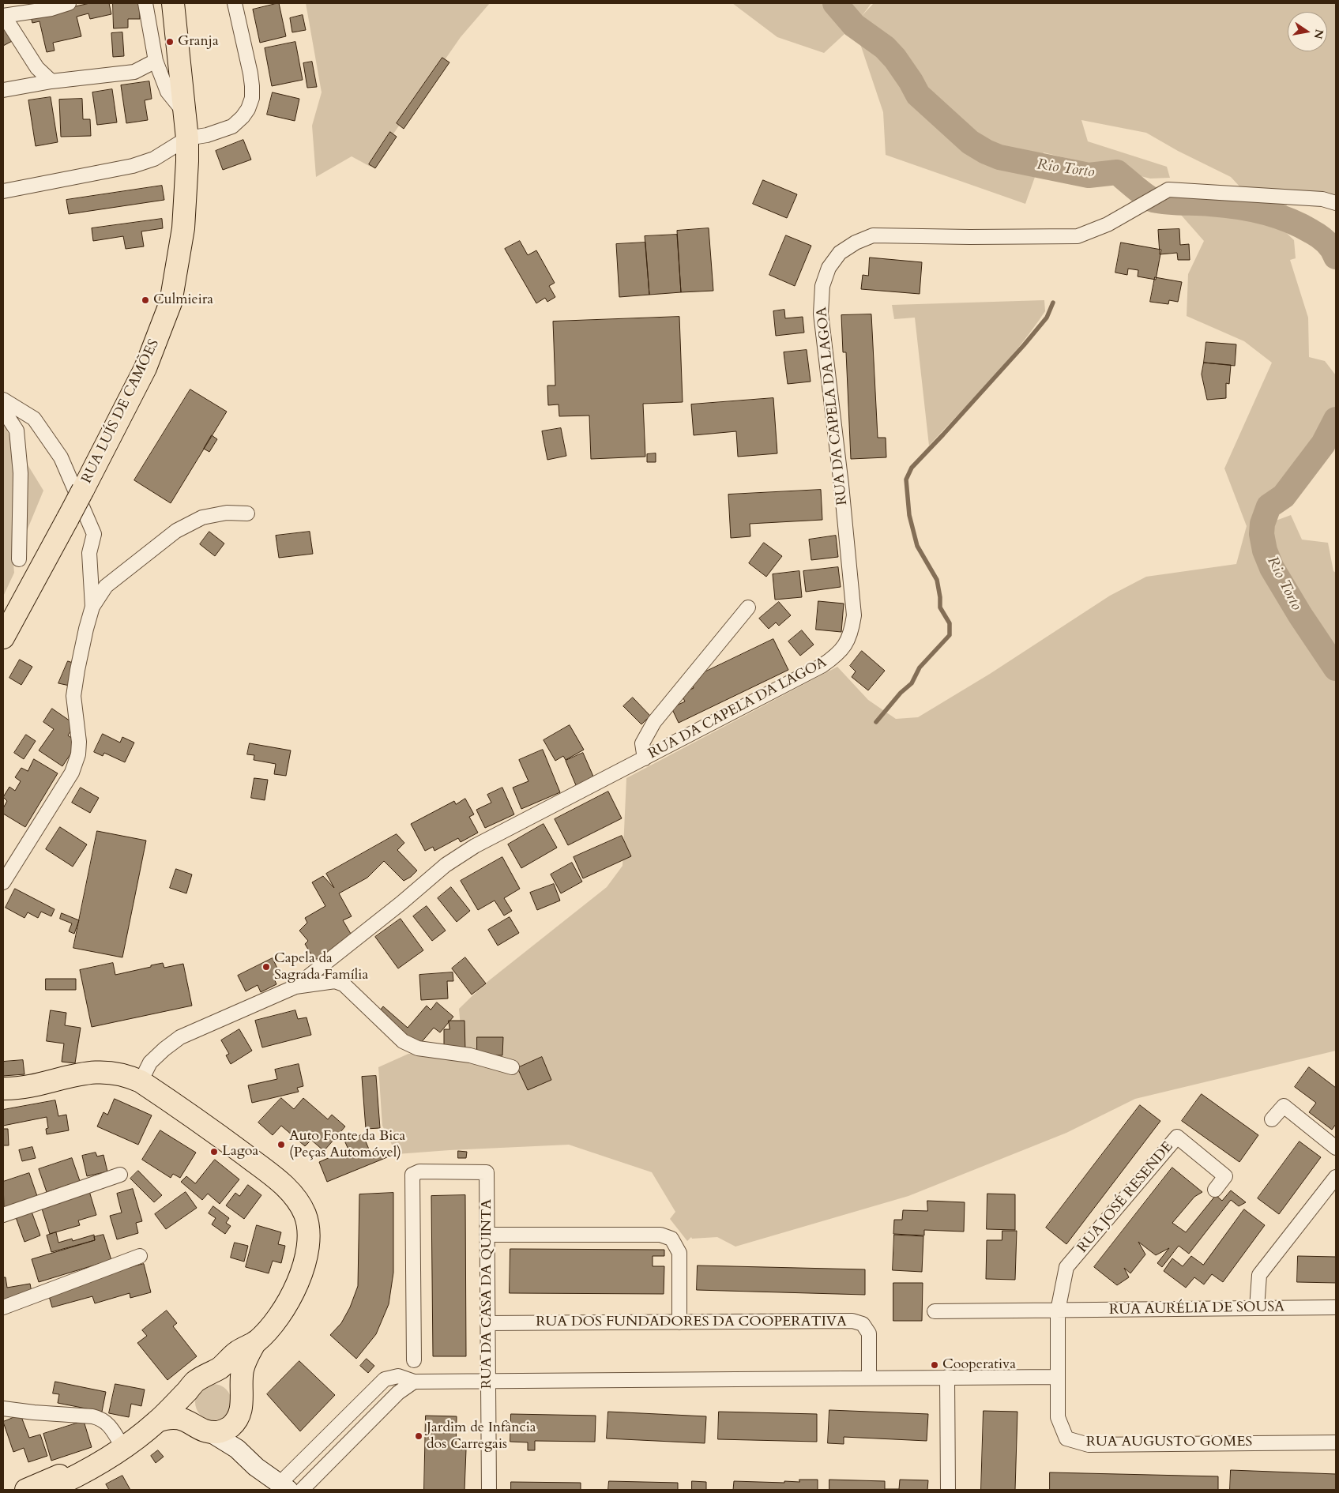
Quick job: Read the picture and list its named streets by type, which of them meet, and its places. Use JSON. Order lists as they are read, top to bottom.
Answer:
{
  "streets": {
    "main road": ["RUA LUÍS DE CAMÕES"],
    "street": [
      "RUA DA CAPELA DA LAGOA",
      "RUA JOSÉ RESENDE",
      "RUA DA CASA DA QUINTA",
      "RUA AURÉLIA DE SOUSA",
      "RUA DOS FUNDADORES DA COOPERATIVA",
      "RUA AUGUSTO GOMES"
    ]
  },
  "crossings": [
    ["RUA JOSÉ RESENDE", "RUA AURÉLIA DE SOUSA"],
    ["RUA DA CASA DA QUINTA", "RUA DOS FUNDADORES DA COOPERATIVA"]
  ],
  "water": ["Rio Torto"],
  "places": [
    "Granja",
    "Culmieira",
    "Capela da Sagrada Família",
    "Auto Fonte da Bica (Peças Automóvel)",
    "Lagoa",
    "Cooperativa",
    "Jardim de Infância dos Carregais"
  ],
  "north": "right"
}
